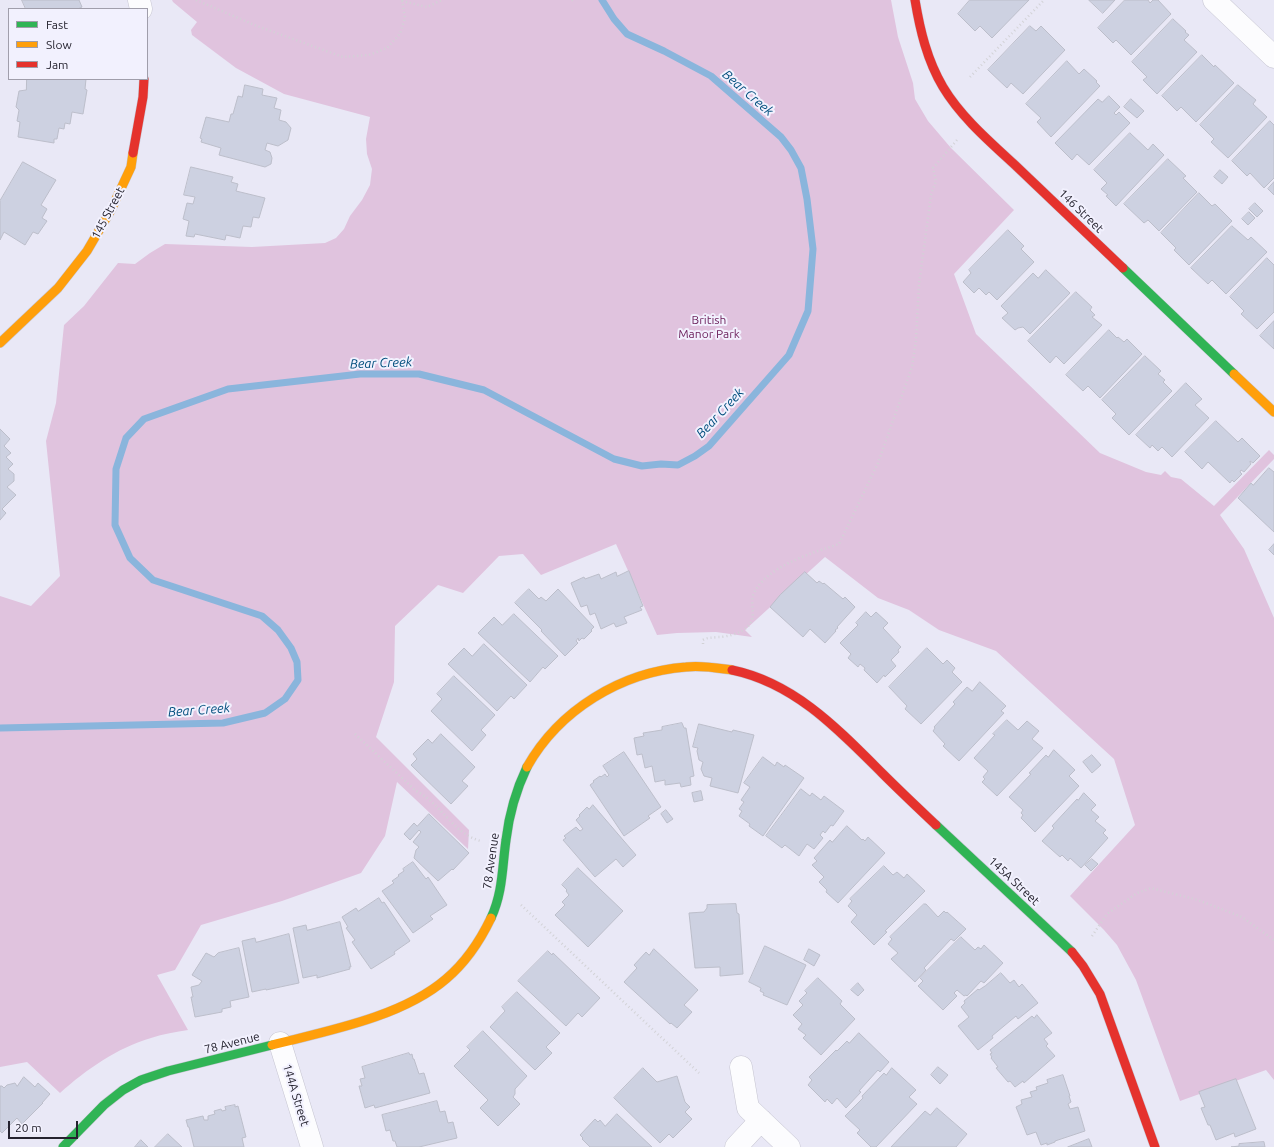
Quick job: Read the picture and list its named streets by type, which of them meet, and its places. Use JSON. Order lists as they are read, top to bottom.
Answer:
{
  "streets": {
    "street": [
      "146 Street",
      "145 Street",
      "78 Avenue",
      "145A Street",
      "144A Street"
    ]
  },
  "crossings": [
    ["78 Avenue", "145A Street"],
    ["78 Avenue", "144A Street"]
  ],
  "water": ["Bear Creek"],
  "parks": ["British Manor Park"],
  "legend": ["Fast", "Slow", "Jam"],
  "scale_bar": "20 m"
}
